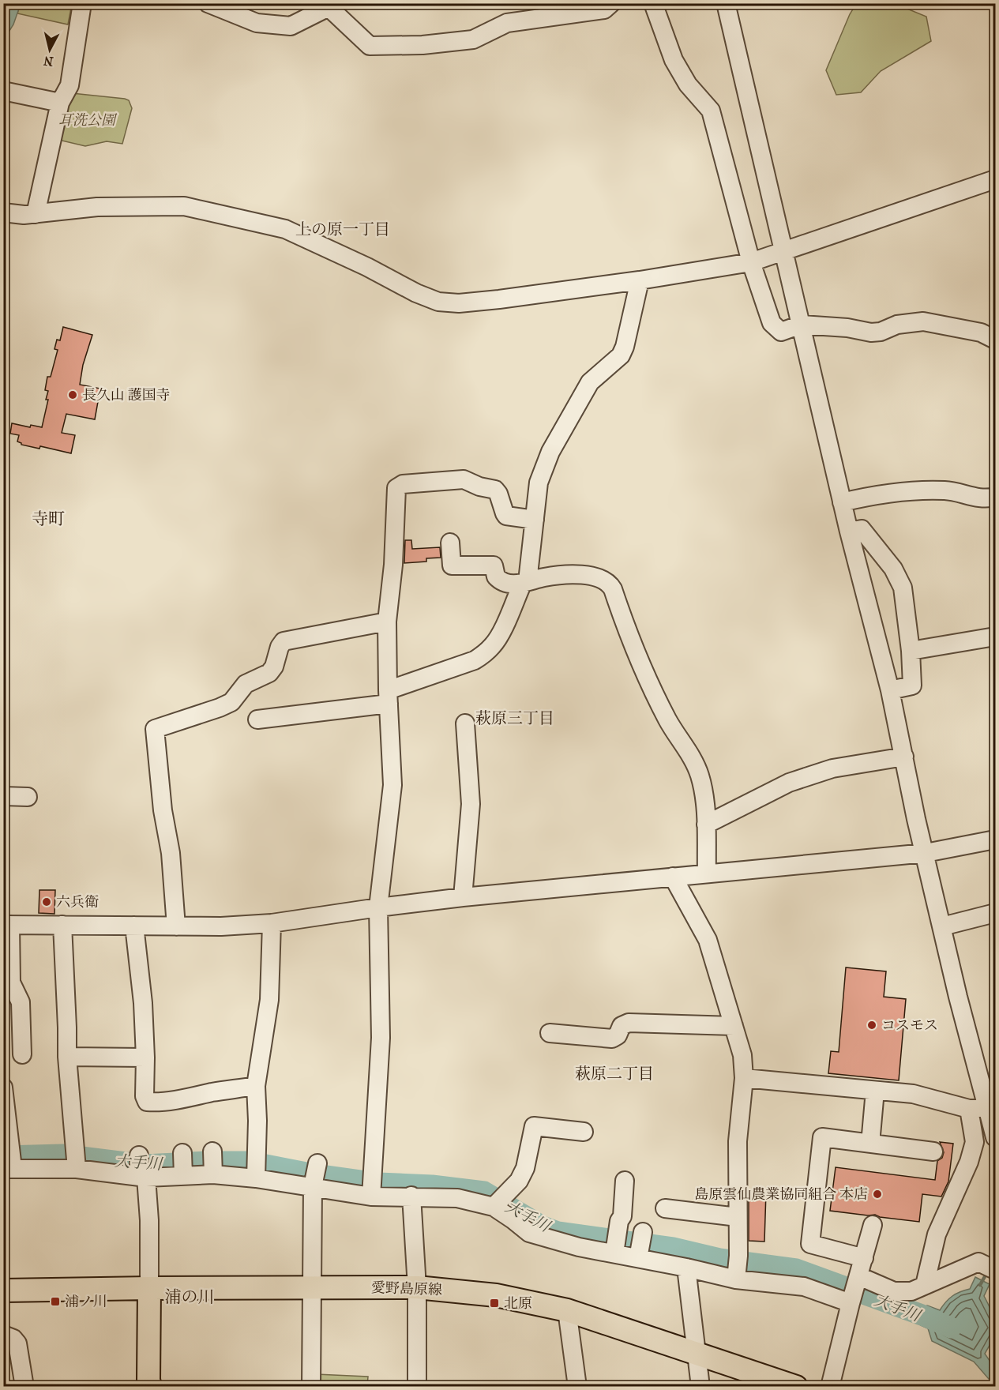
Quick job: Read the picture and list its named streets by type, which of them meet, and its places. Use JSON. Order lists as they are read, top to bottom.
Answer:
{
  "streets": {
    "main road": ["愛野島原線"]
  },
  "districts": [
    "上の原一丁目",
    "寺町",
    "萩原三丁目",
    "萩原二丁目",
    "浦の川"
  ],
  "water": ["大手川"],
  "parks": ["耳洗公園"],
  "places": {
    "other": [
      "長久山 護国寺",
      "六兵衛",
      "コスモス",
      "島原雲仙農業協同組合 本店"
    ],
    "transit": ["浦ノ川", "北原"]
  },
  "north": "bottom"
}
